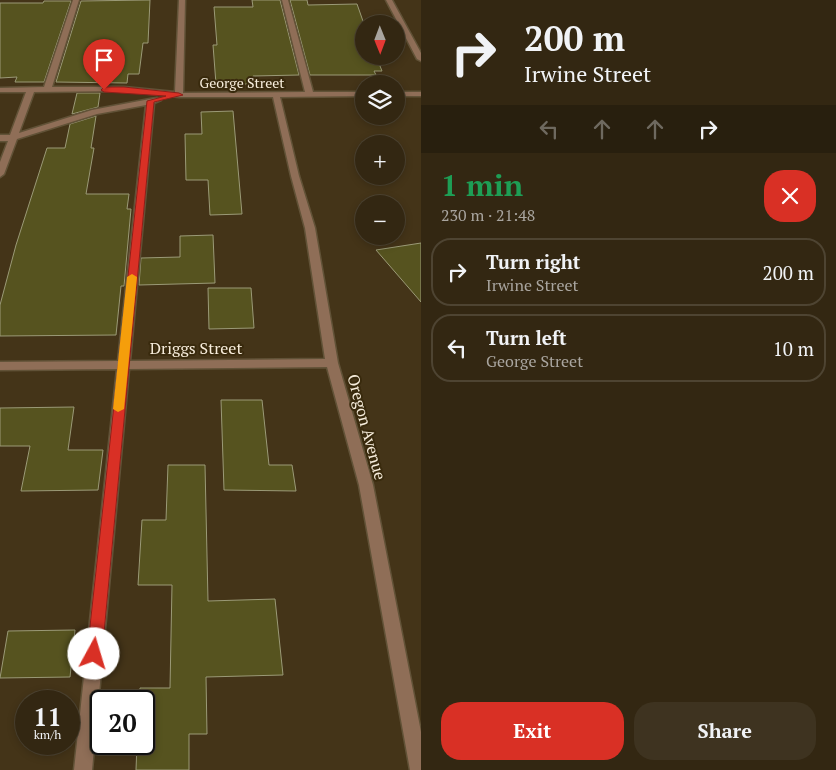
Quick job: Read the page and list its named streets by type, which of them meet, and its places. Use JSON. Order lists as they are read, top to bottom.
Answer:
{
  "streets": {
    "street": ["George Street", "Driggs Street", "Oregon Avenue"]
  },
  "crossings": [
    ["George Street", "Oregon Avenue"],
    ["Driggs Street", "Oregon Avenue"]
  ],
  "north": "bottom",
  "page": {
    "turn": ["200 m", "Irwine Street"],
    "map_buttons": ["+", "−"],
    "heading": ["1 min", "230 m · 21:48"],
    "list": [
      {
        "name": "Turn right",
        "note": "Irwine Street",
        "value": "200 m"
      },
      {
        "name": "Turn left",
        "note": "George Street",
        "value": "10 m"
      }
    ],
    "speed": "11 km/h",
    "limit": "20",
    "buttons": ["Exit", "Share"]
  }
}
